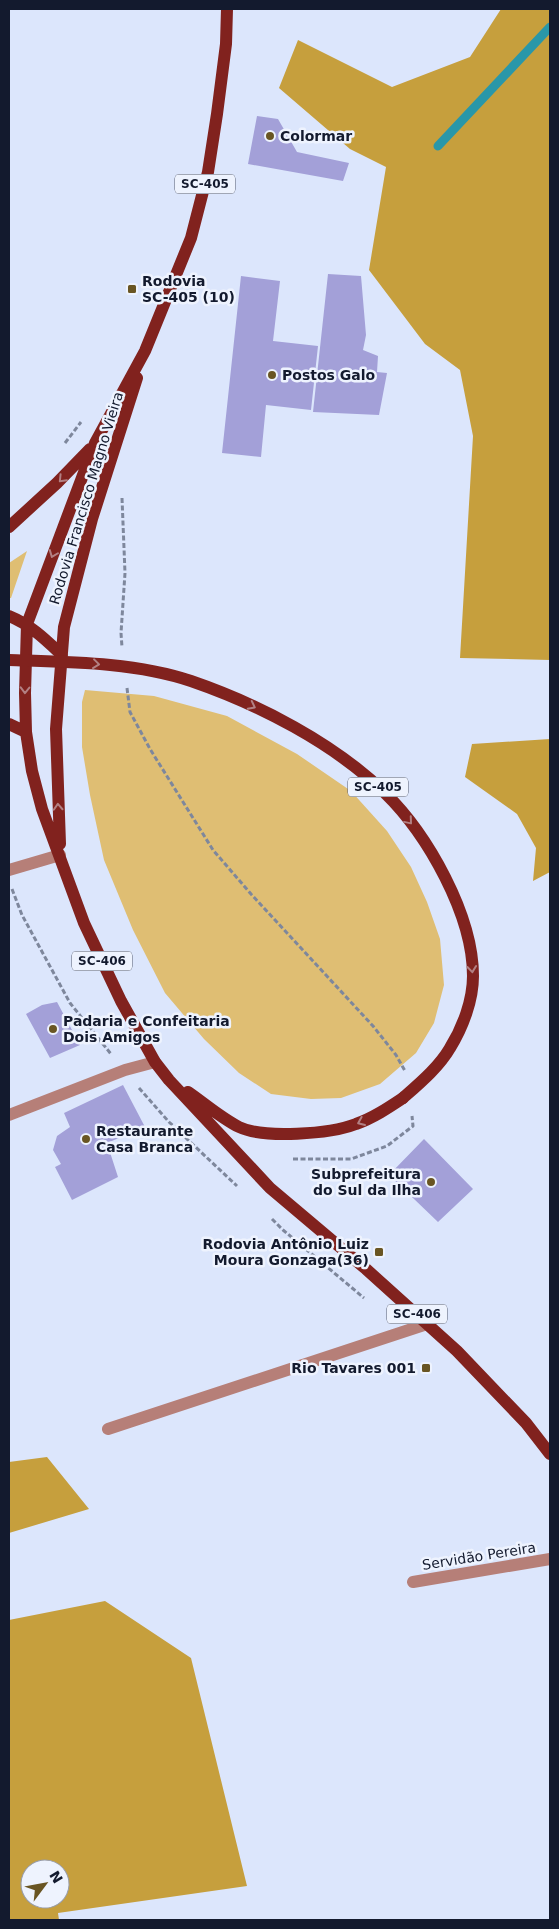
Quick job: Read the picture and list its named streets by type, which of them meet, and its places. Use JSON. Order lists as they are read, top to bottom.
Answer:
{
  "streets": {
    "main road": ["SC-405", "Rodovia Francisco Magno Vieira", "SC-406"],
    "lane": ["Servidão Pereira"]
  },
  "crossings": [
    ["SC-405", "SC-406"],
    ["Rodovia Francisco Magno Vieira", "SC-406"]
  ],
  "places": {
    "other": [
      "Colormar",
      "Postos Galo",
      "Padaria e Confeitaria Dois Amigos",
      "Restaurante Casa Branca",
      "Subprefeitura do Sul da Ilha"
    ],
    "transit": ["Rodovia SC-405 (10)", "Rodovia Antônio Luiz Moura Gonzaga(36)", "Rio Tavares 001"]
  },
  "north": "top right"
}
